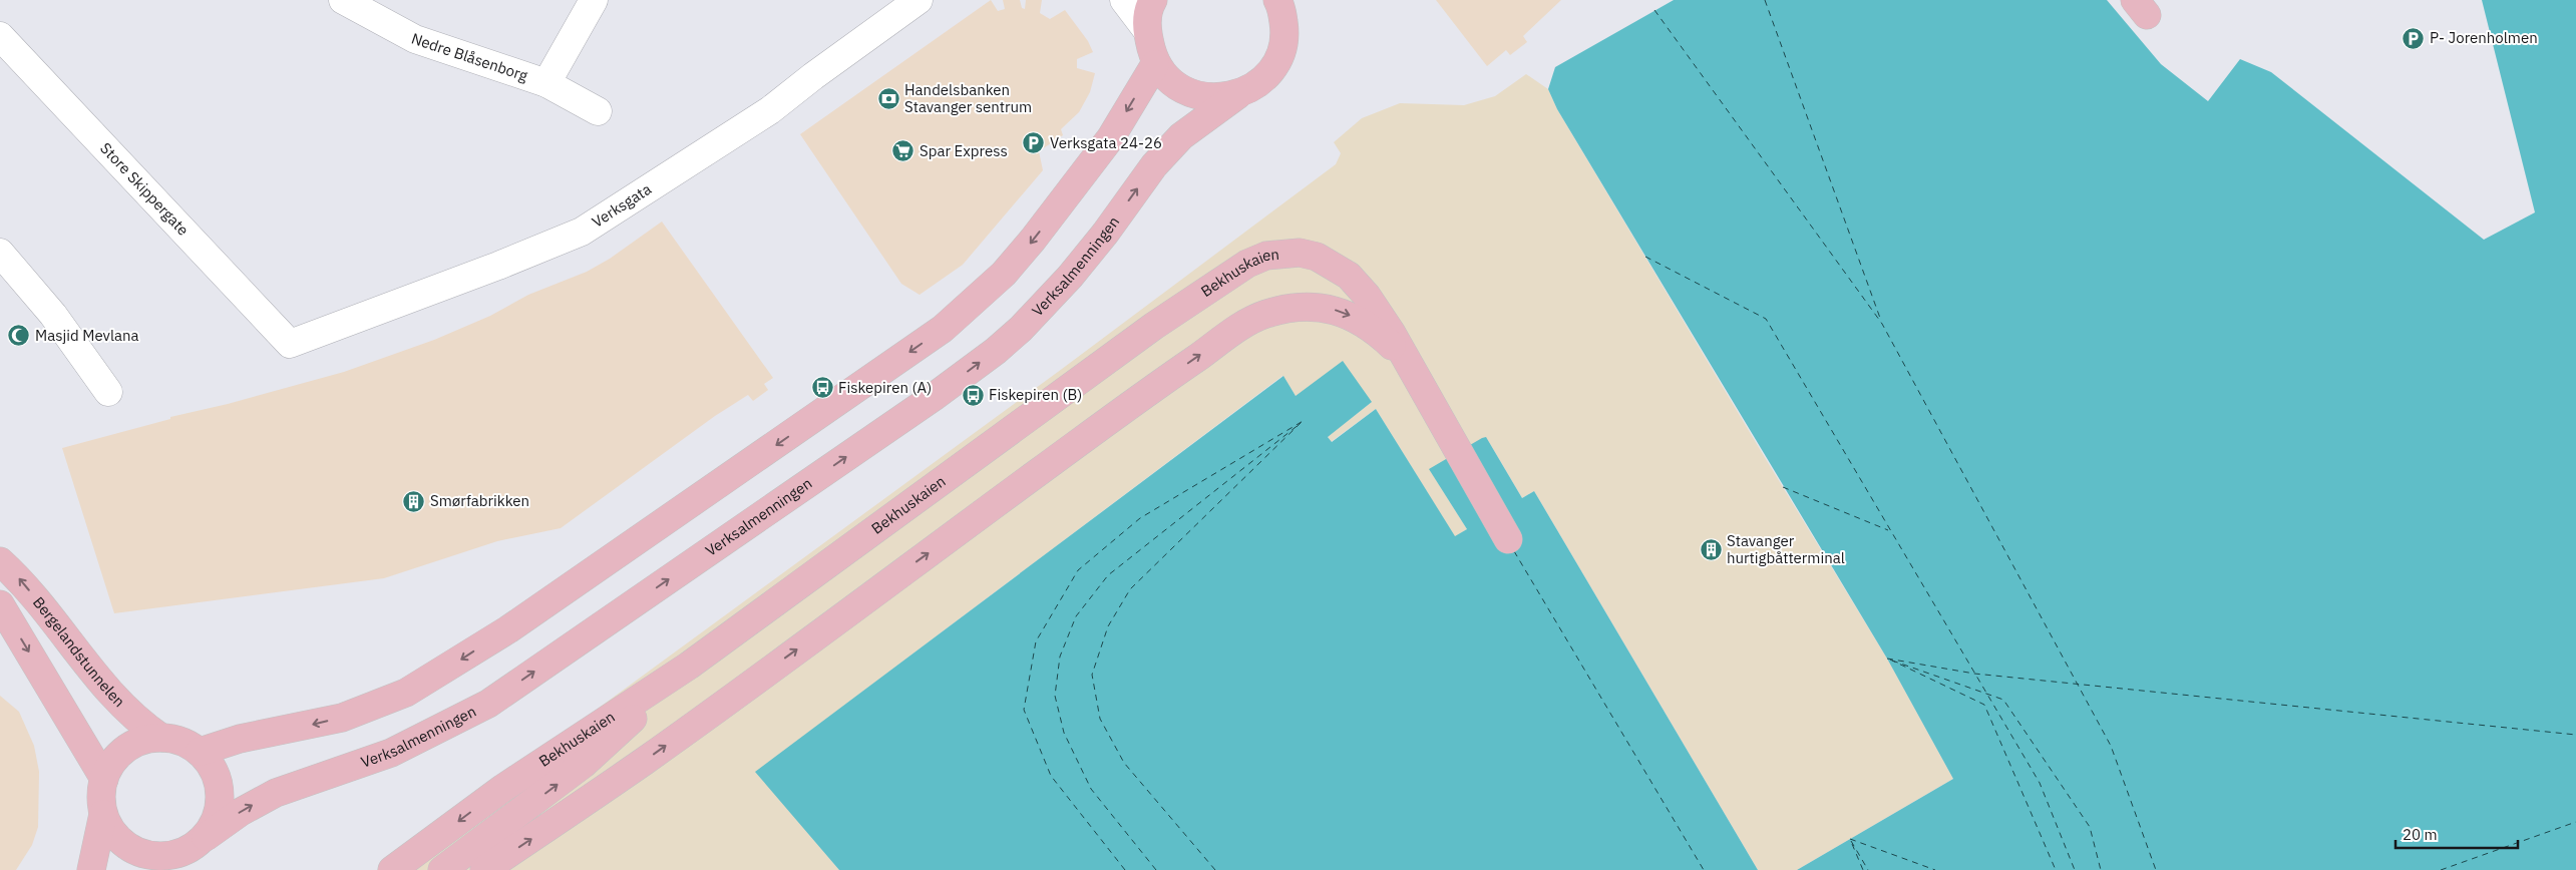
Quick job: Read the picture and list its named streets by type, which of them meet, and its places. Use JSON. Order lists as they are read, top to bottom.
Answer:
{
  "streets": {
    "main road": ["Verksalmenningen", "Bekhuskaien", "Bergelandstunnelen"],
    "street": ["Nedre Blåsenborg", "Store Skippergate", "Verksgata"]
  },
  "crossings": [
    ["Store Skippergate", "Verksgata"],
    ["Verksalmenningen", "Bergelandstunnelen"]
  ],
  "places": {
    "parking": ["P- Jorenholmen", "Verksgata 24-26"],
    "bank": ["Handelsbanken Stavanger sentrum"],
    "supermarket": ["Spar Express"],
    "mosque": ["Masjid Mevlana"],
    "bus stop": ["Fiskepiren (A)", "Fiskepiren (B)"],
    "building": ["Smørfabrikken", "Stavanger hurtigbåtterminal"]
  },
  "scale_bar": "20 m"
}
